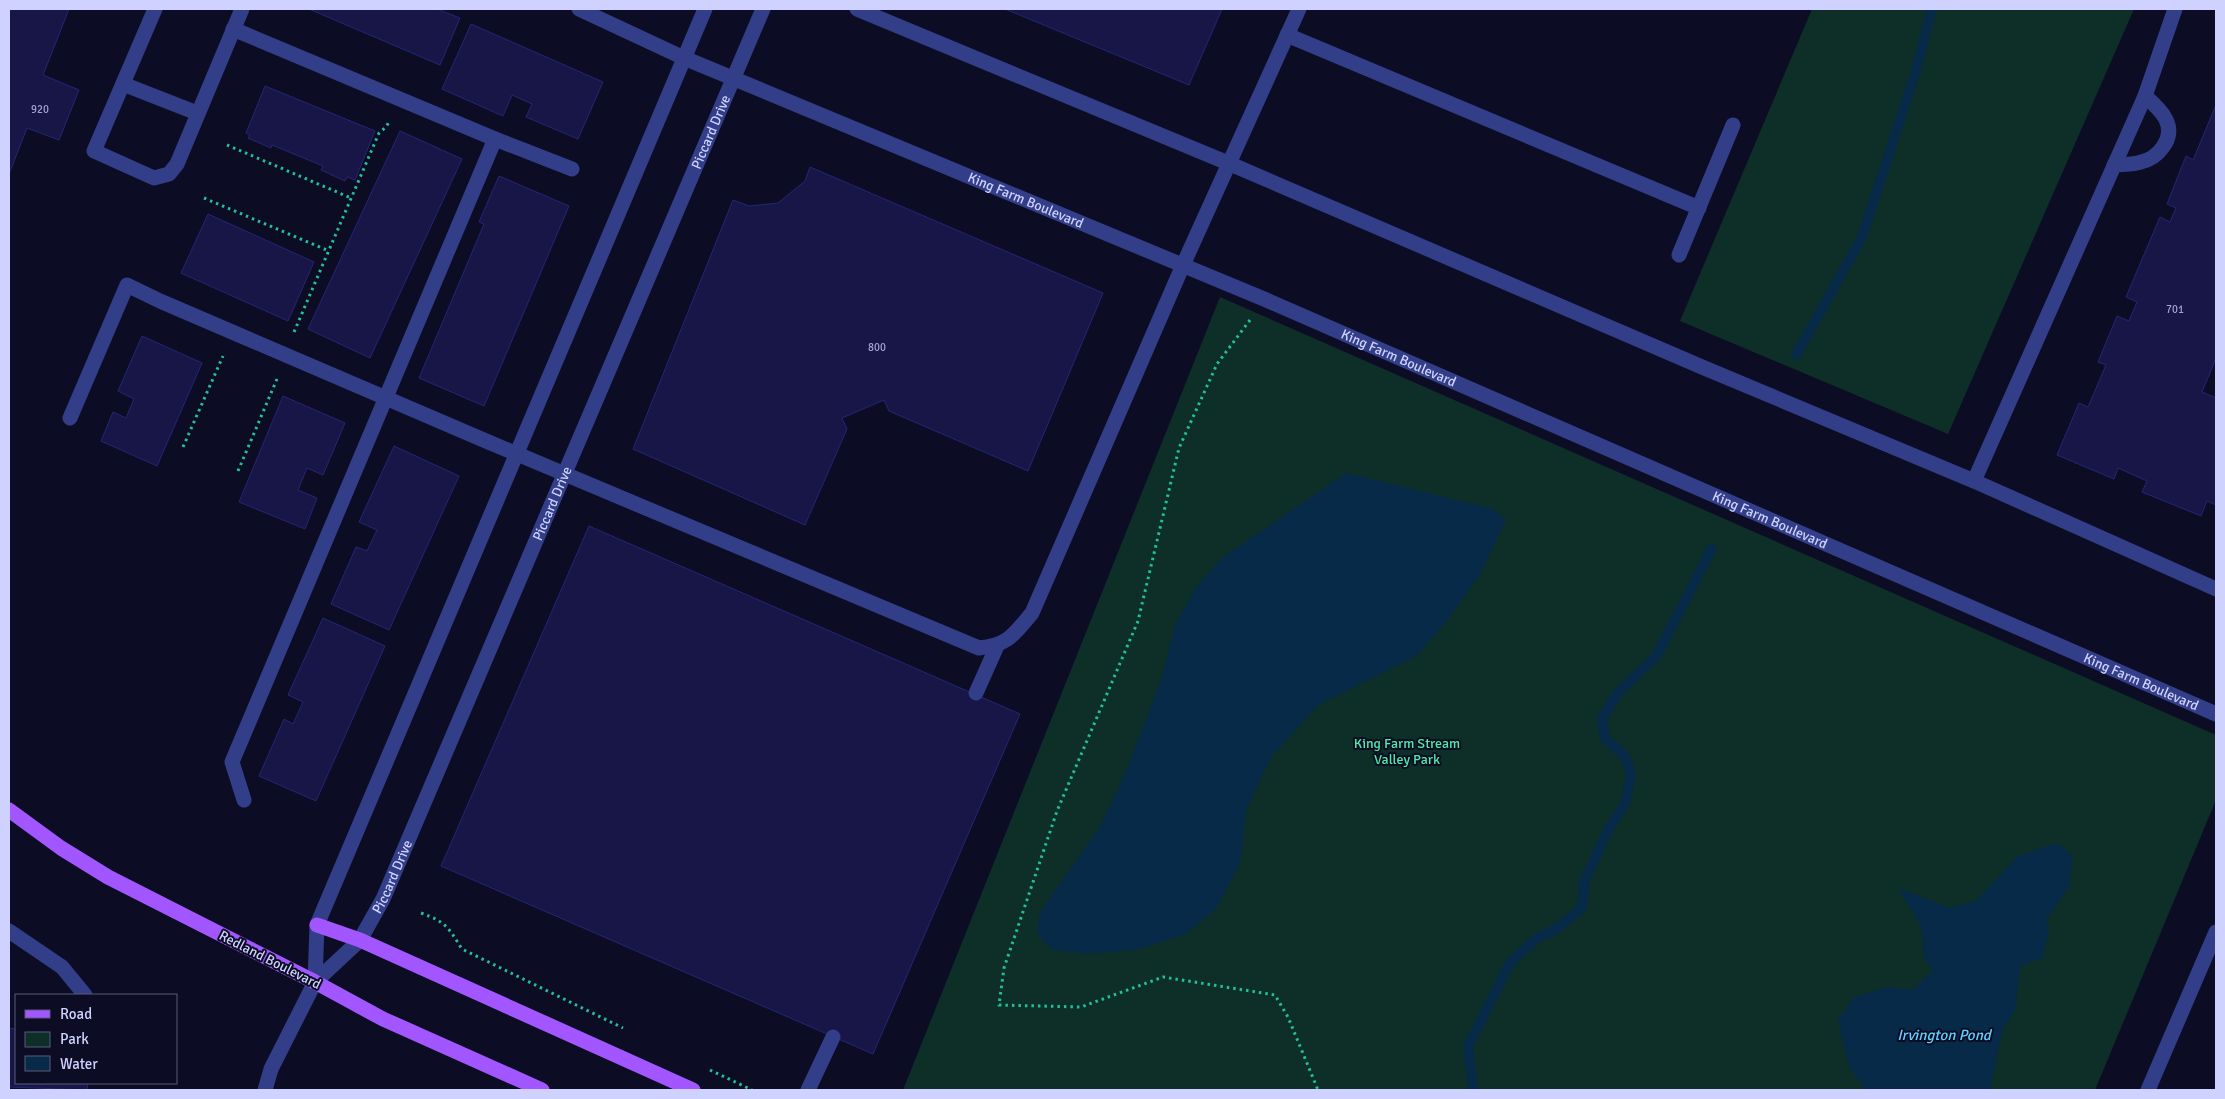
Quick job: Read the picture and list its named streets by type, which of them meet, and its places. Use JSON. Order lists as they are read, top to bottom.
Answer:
{
  "streets": {
    "main road": ["Redland Boulevard"],
    "street": ["Piccard Drive", "King Farm Boulevard"]
  },
  "crossings": [
    ["Piccard Drive", "King Farm Boulevard"],
    ["Piccard Drive", "Redland Boulevard"]
  ],
  "water": ["Irvington Pond"],
  "parks": ["King Farm Stream Valley Park"],
  "house_numbers": ["920", "701", "800"],
  "legend": ["Road", "Park", "Water"]
}
